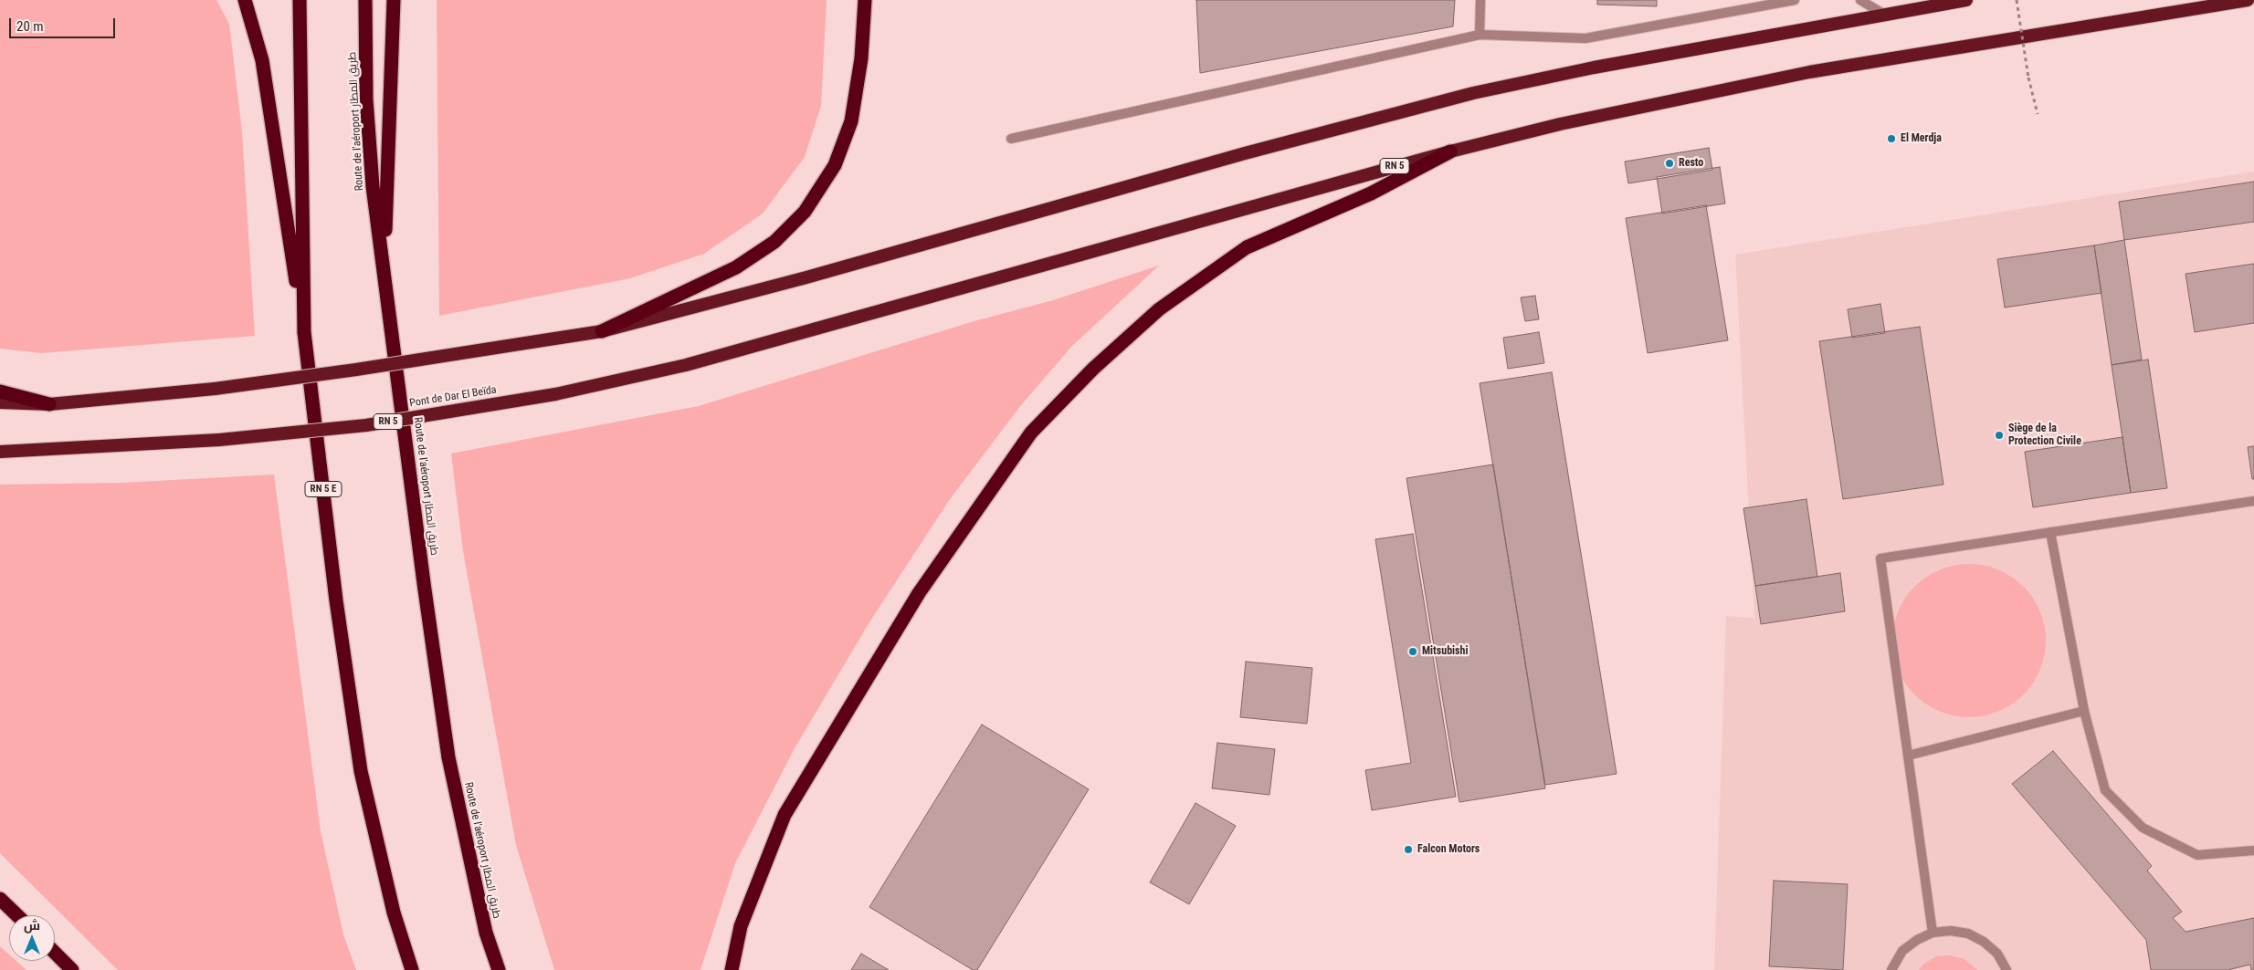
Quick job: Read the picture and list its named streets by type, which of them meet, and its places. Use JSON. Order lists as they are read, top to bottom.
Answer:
{
  "streets": {
    "highway": [
      "Route de l'aéroport طريق المطار",
      "RN 5",
      "Pont de Dar El Beïda",
      "RN 5 E"
    ]
  },
  "crossings": [
    ["RN 5", "Pont de Dar El Beïda"]
  ],
  "places": [
    "El Merdja",
    "Resto",
    "Siège de la Protection Civile",
    "Mitsubishi",
    "Falcon Motors"
  ],
  "scale_bar": "20 m",
  "north": "top"
}
